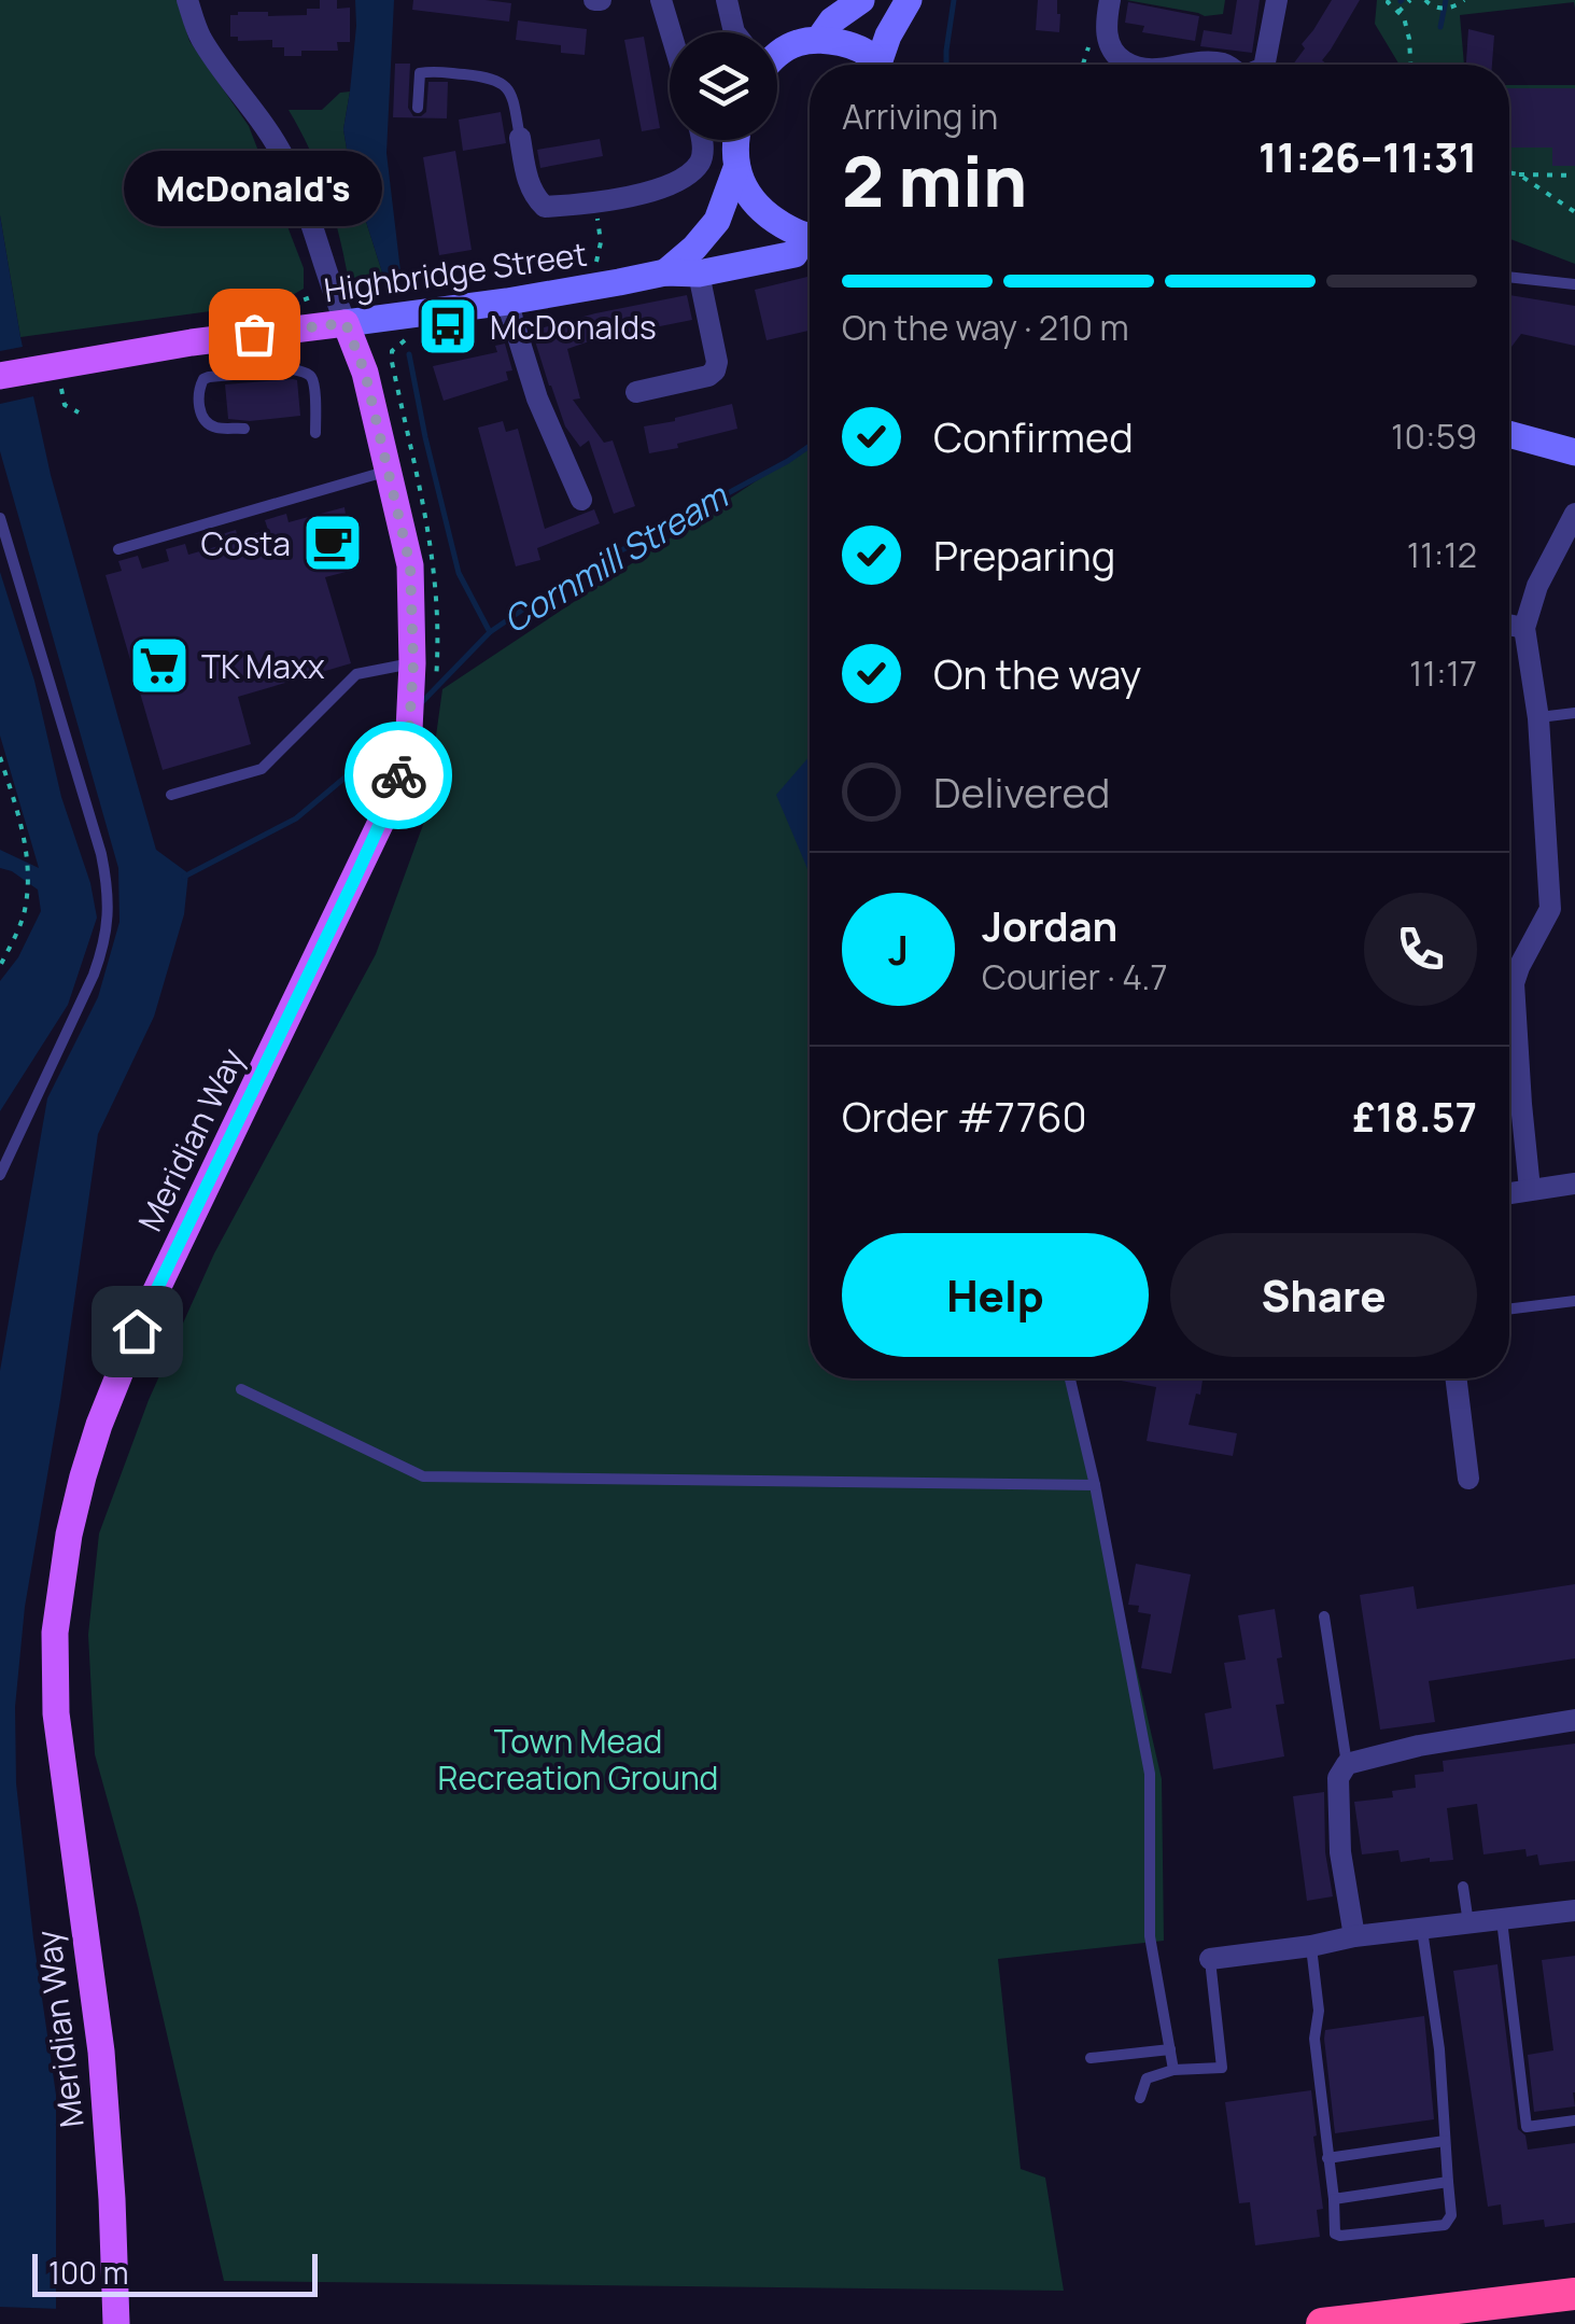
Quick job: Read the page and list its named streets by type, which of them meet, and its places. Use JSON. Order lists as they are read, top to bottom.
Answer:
{
  "streets": {
    "main road": ["Highbridge Street", "Meridian Way"]
  },
  "crossings": [
    ["Highbridge Street", "Meridian Way"]
  ],
  "water": ["Cornmill Stream"],
  "parks": ["Town Mead Recreation Ground"],
  "places": {
    "bus stop": ["McDonalds"],
    "other": ["McDonald's"],
    "cafe": ["Costa"],
    "supermarket": ["TK Maxx"]
  },
  "scale_bar": "100 m",
  "page": {
    "heading": ["2 min", "Arriving in", "11:26–11:31"],
    "panel": [
      "Jordan",
      "Courier · 4.7",
      "Order #7760",
      "£18.57"
    ],
    "bubble": "McDonald's",
    "bar": "On the way · 210 m",
    "list": [
      ["Confirmed", "10:59"],
      ["Preparing", "11:12"],
      ["On the way", "11:17"],
      "Delivered"
    ],
    "round": "J",
    "buttons": ["Help", "Share"],
    "scale": "100 m"
  }
}
